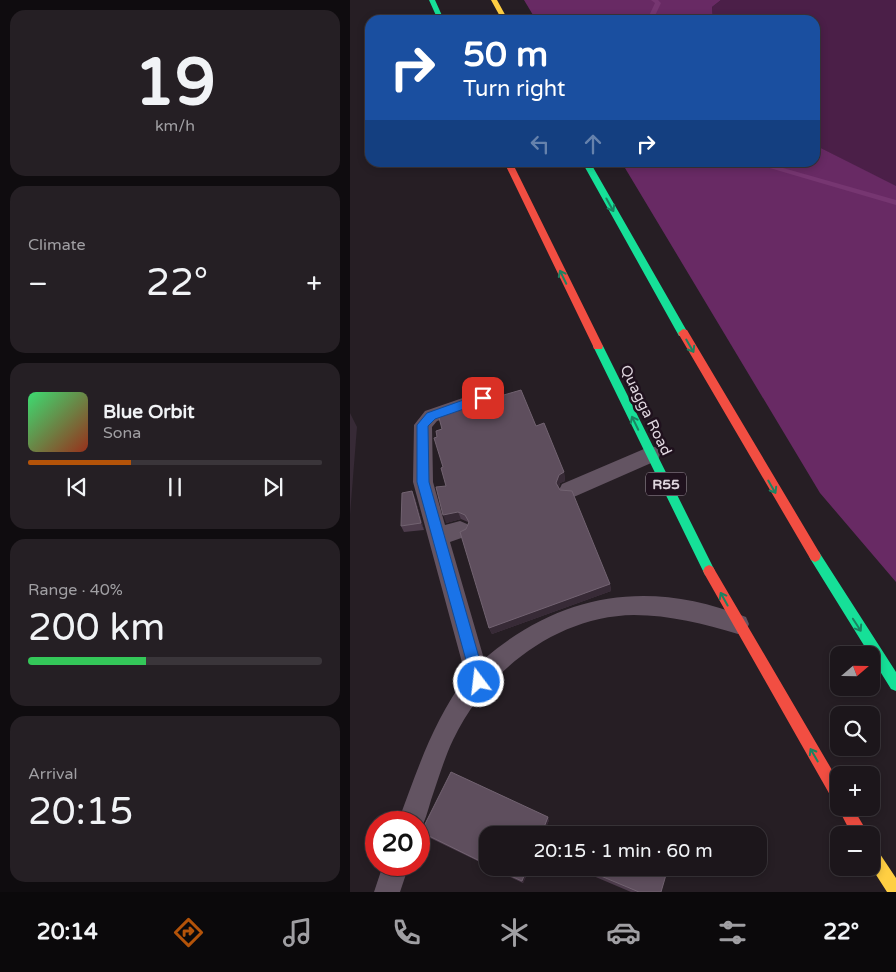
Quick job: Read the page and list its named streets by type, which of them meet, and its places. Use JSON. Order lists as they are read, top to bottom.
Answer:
{
  "streets": {
    "main road": ["Quagga Road", "R55"]
  },
  "north": "right",
  "page": {
    "tile": [
      ["19", "km/h"],
      "Climate",
      ["Range · 40%", "200 km"],
      ["Arrival", "20:15"]
    ],
    "turn": ["50 m", "Turn right"],
    "heat": ["−", "22°", "+"],
    "song": ["Blue Orbit", "Sona"],
    "map_buttons": ["+", "−"],
    "limit": "20",
    "trip": "20:15 · 1 min · 60 m",
    "tabs": ["20:14", "22°"]
  }
}
